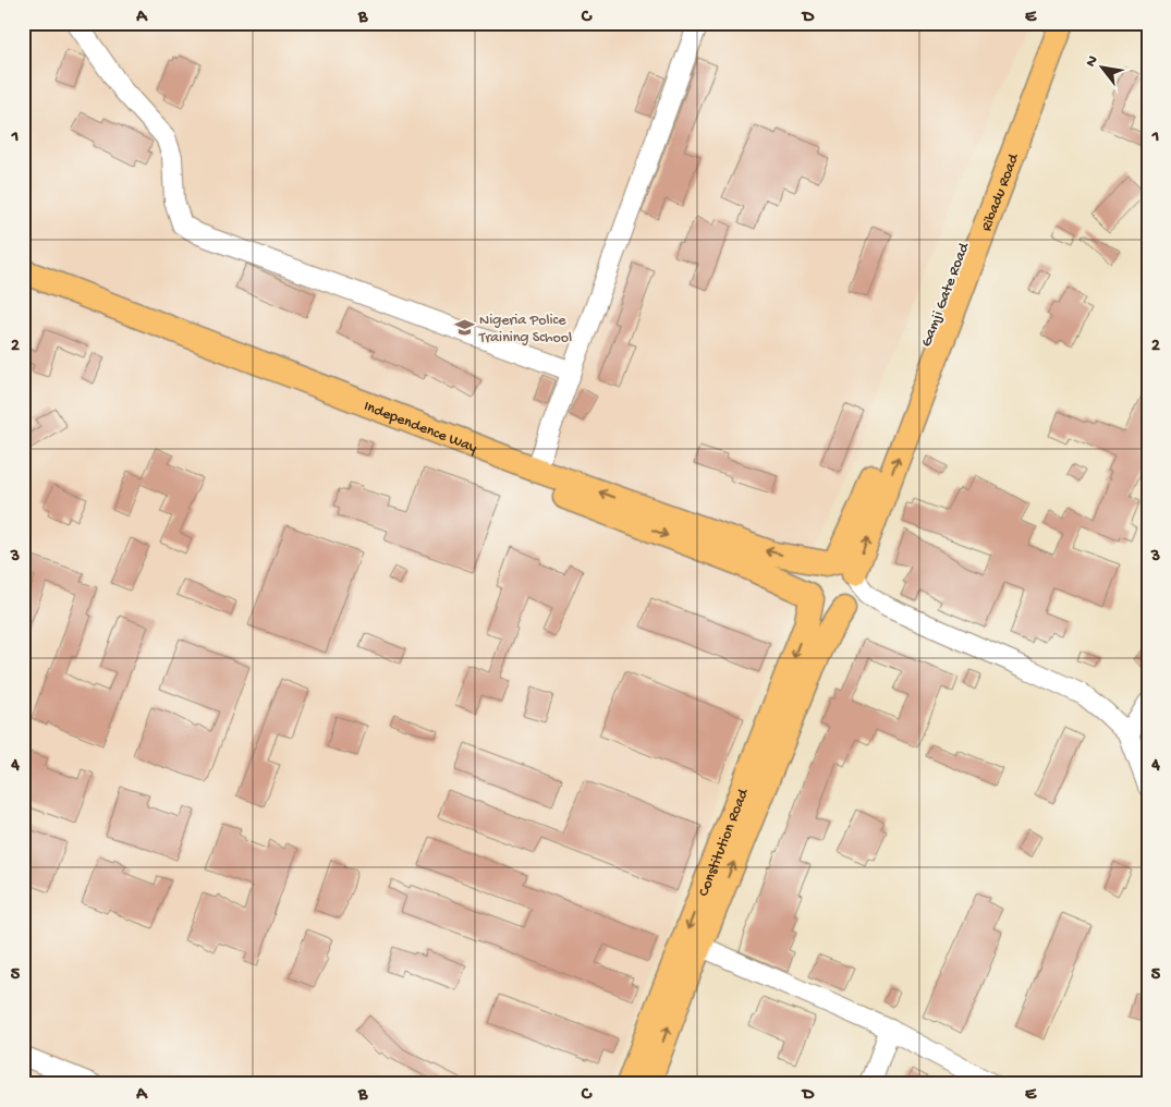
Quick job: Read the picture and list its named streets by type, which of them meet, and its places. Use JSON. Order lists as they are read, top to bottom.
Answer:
{
  "streets": {
    "main road": [
      "Ribadu Road",
      "Gamji Gate Road",
      "Independence Way",
      "Constitution Road"
    ]
  },
  "crossings": [
    ["Ribadu Road", "Gamji Gate Road"],
    ["Ribadu Road", "Independence Way"],
    ["Ribadu Road", "Constitution Road"],
    ["Gamji Gate Road", "Independence Way"],
    ["Gamji Gate Road", "Constitution Road"],
    ["Independence Way", "Constitution Road"]
  ],
  "one_way": ["Ribadu Road"],
  "places": {
    "school or university": ["Nigeria Police Training School"]
  },
  "north": "top left",
  "grid": {
    "columns": [
      "A",
      "B",
      "C",
      "D",
      "E"
    ],
    "rows": [
      "1",
      "2",
      "3",
      "4",
      "5"
    ]
  }
}
